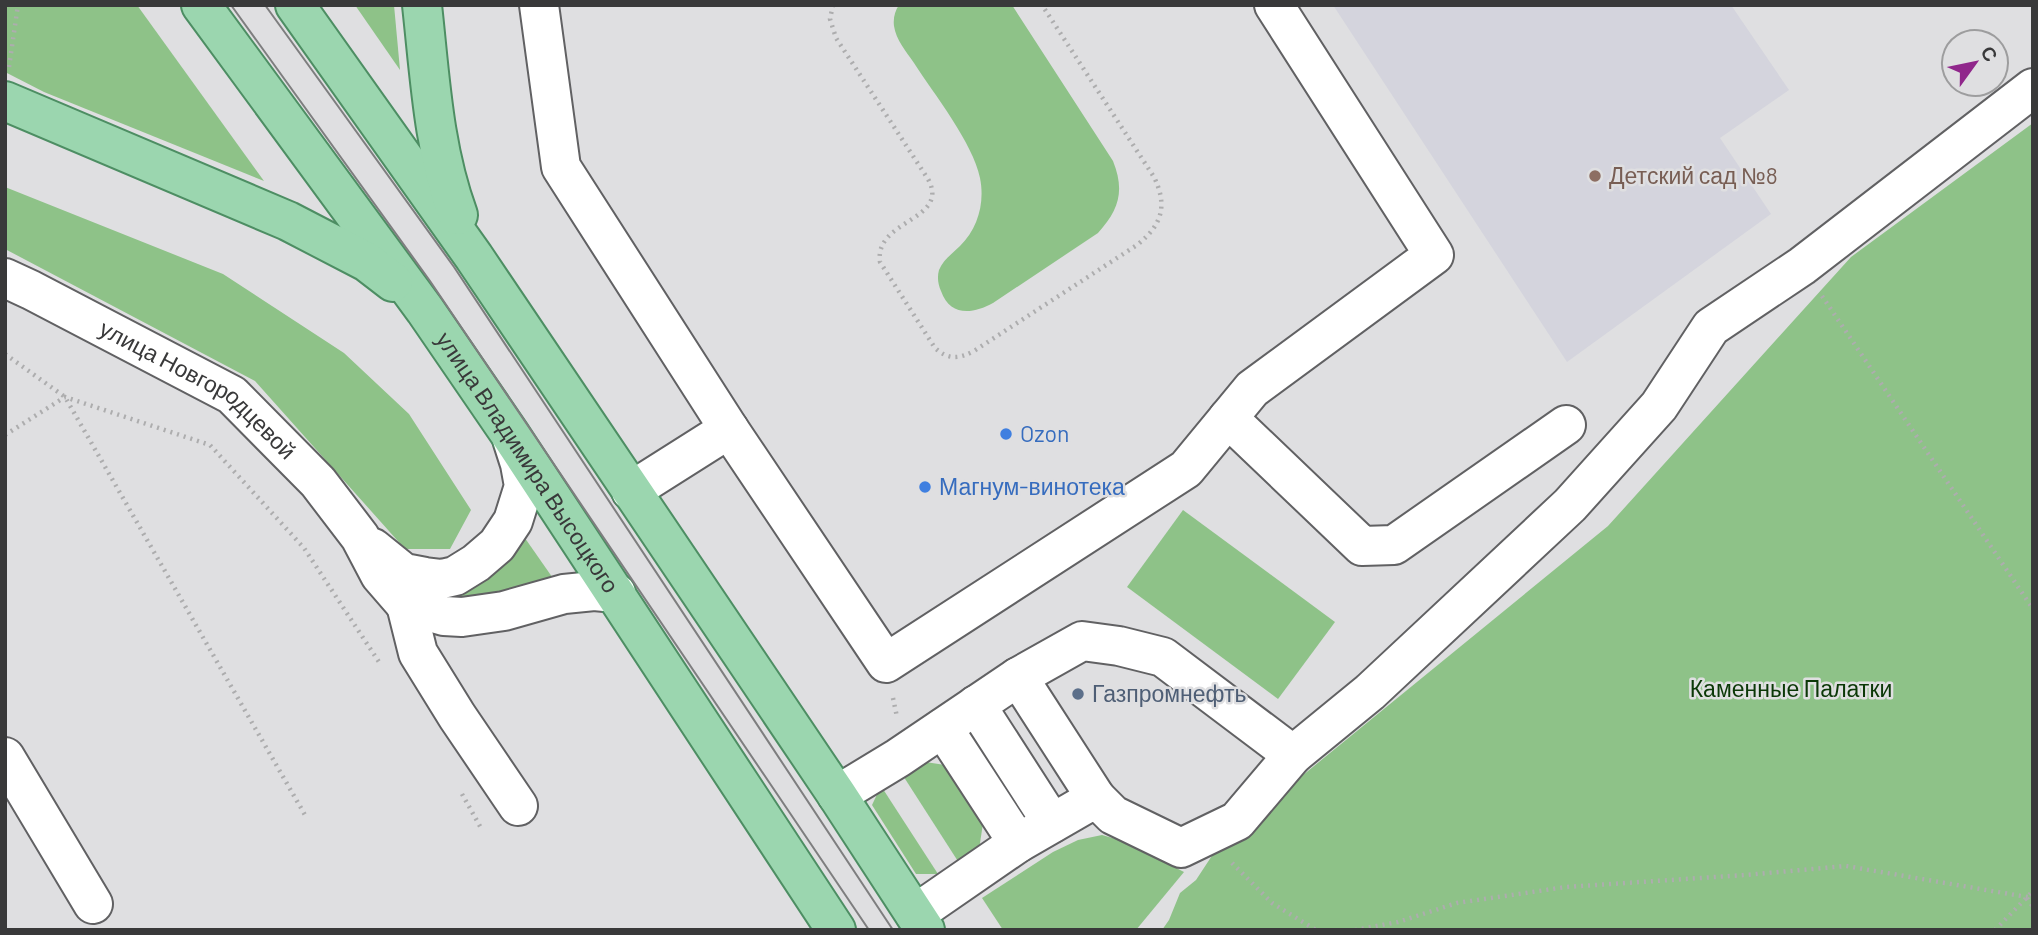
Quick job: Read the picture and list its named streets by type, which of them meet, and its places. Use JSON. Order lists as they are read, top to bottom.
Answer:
{
  "streets": {
    "main road": ["улица Владимира Высоцкого"],
    "street": ["улица Новгородцевой"]
  },
  "crossings": [
    ["улица Новгородцевой", "улица Владимира Высоцкого"]
  ],
  "parks": ["Каменные Палатки"],
  "places": [
    "Детский сад №8",
    "Ozon",
    "Магнум-винотека",
    "Газпромнефть"
  ],
  "north": "top right"
}
